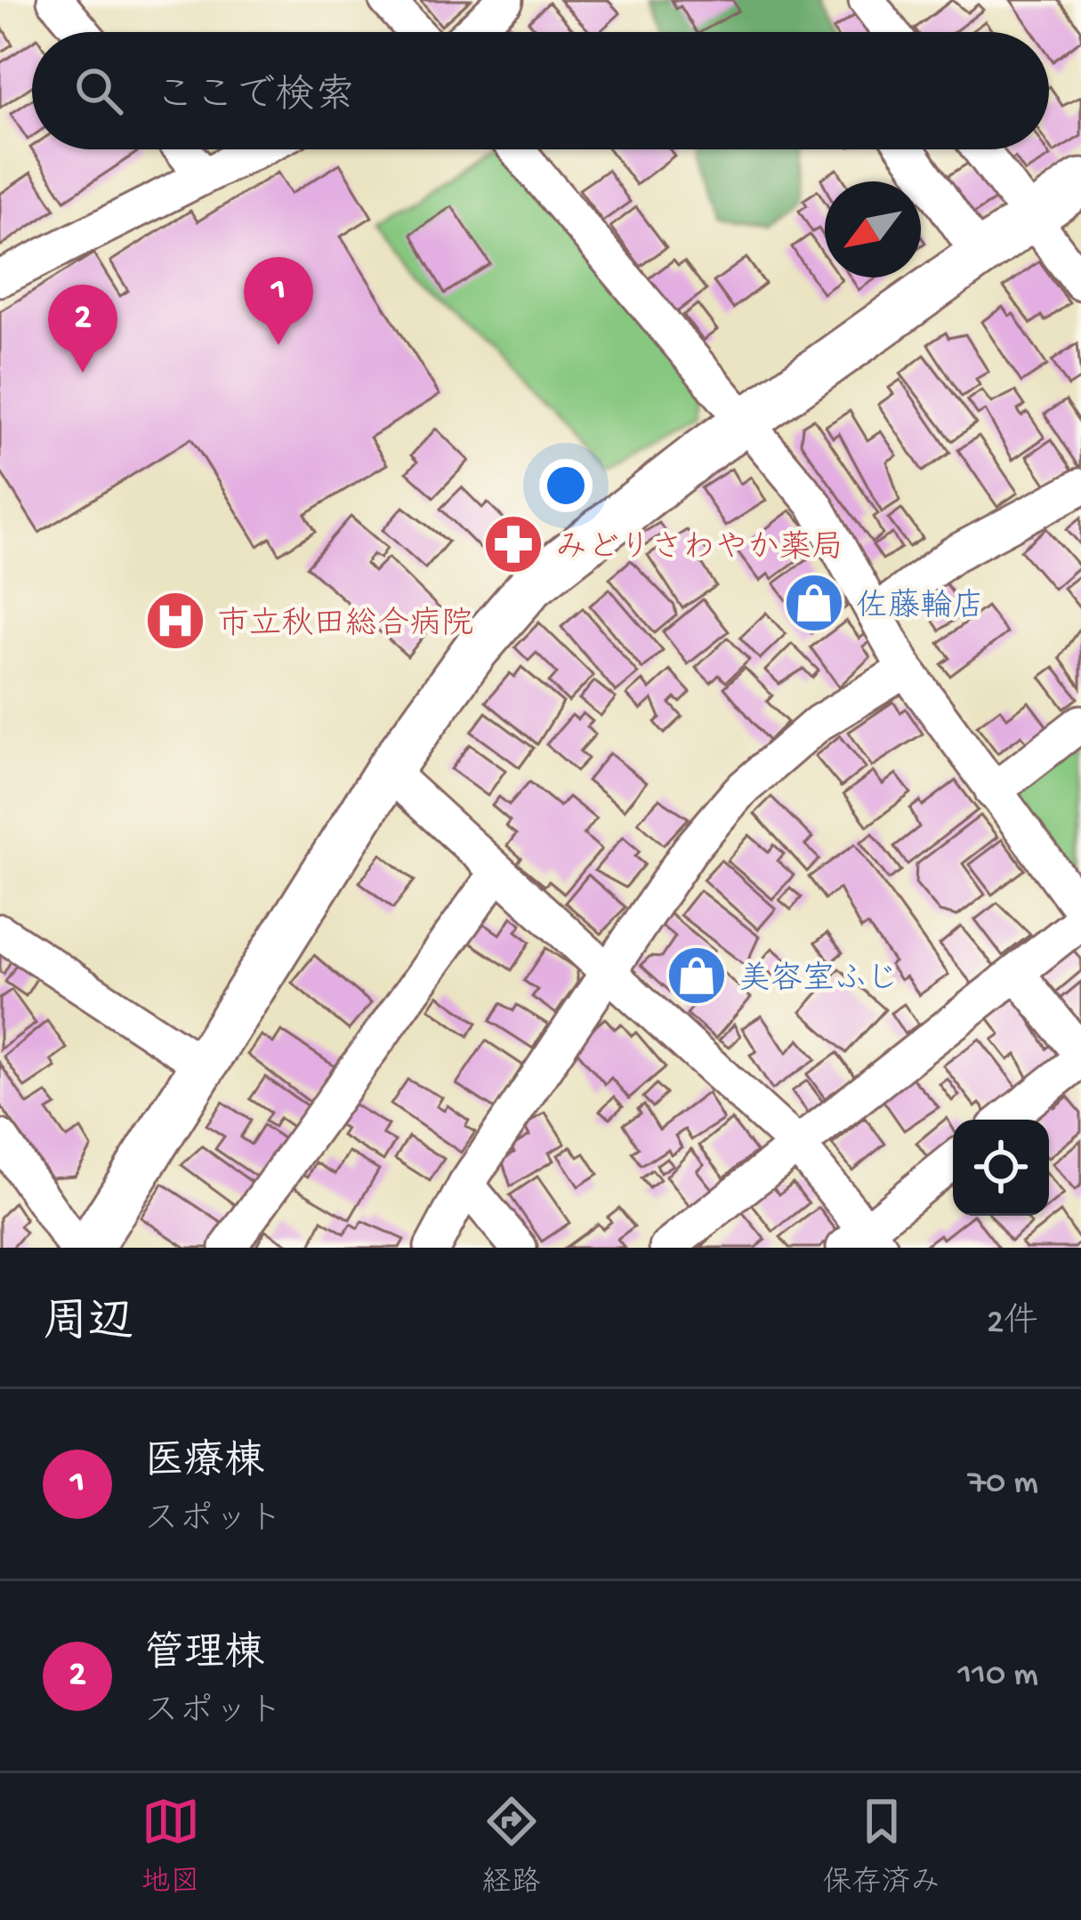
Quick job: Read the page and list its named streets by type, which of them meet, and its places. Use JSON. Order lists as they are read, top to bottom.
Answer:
{
  "places": {
    "pharmacy": ["みどりさわやか薬局"],
    "shop": ["佐藤輪店", "美容室ふじ"],
    "hospital": ["市立秋田総合病院"]
  },
  "north": "bottom left",
  "page": {
    "search": "ここで検索",
    "pins": ["1", "2"],
    "heading": ["周辺", "2件"],
    "list": [
      {
        "mark": "1",
        "name": "医療棟",
        "note": "スポット",
        "value": "70 m"
      },
      {
        "mark": "2",
        "name": "管理棟",
        "note": "スポット",
        "value": "110 m"
      }
    ],
    "nav": ["地図", "経路", "保存済み"]
  }
}
